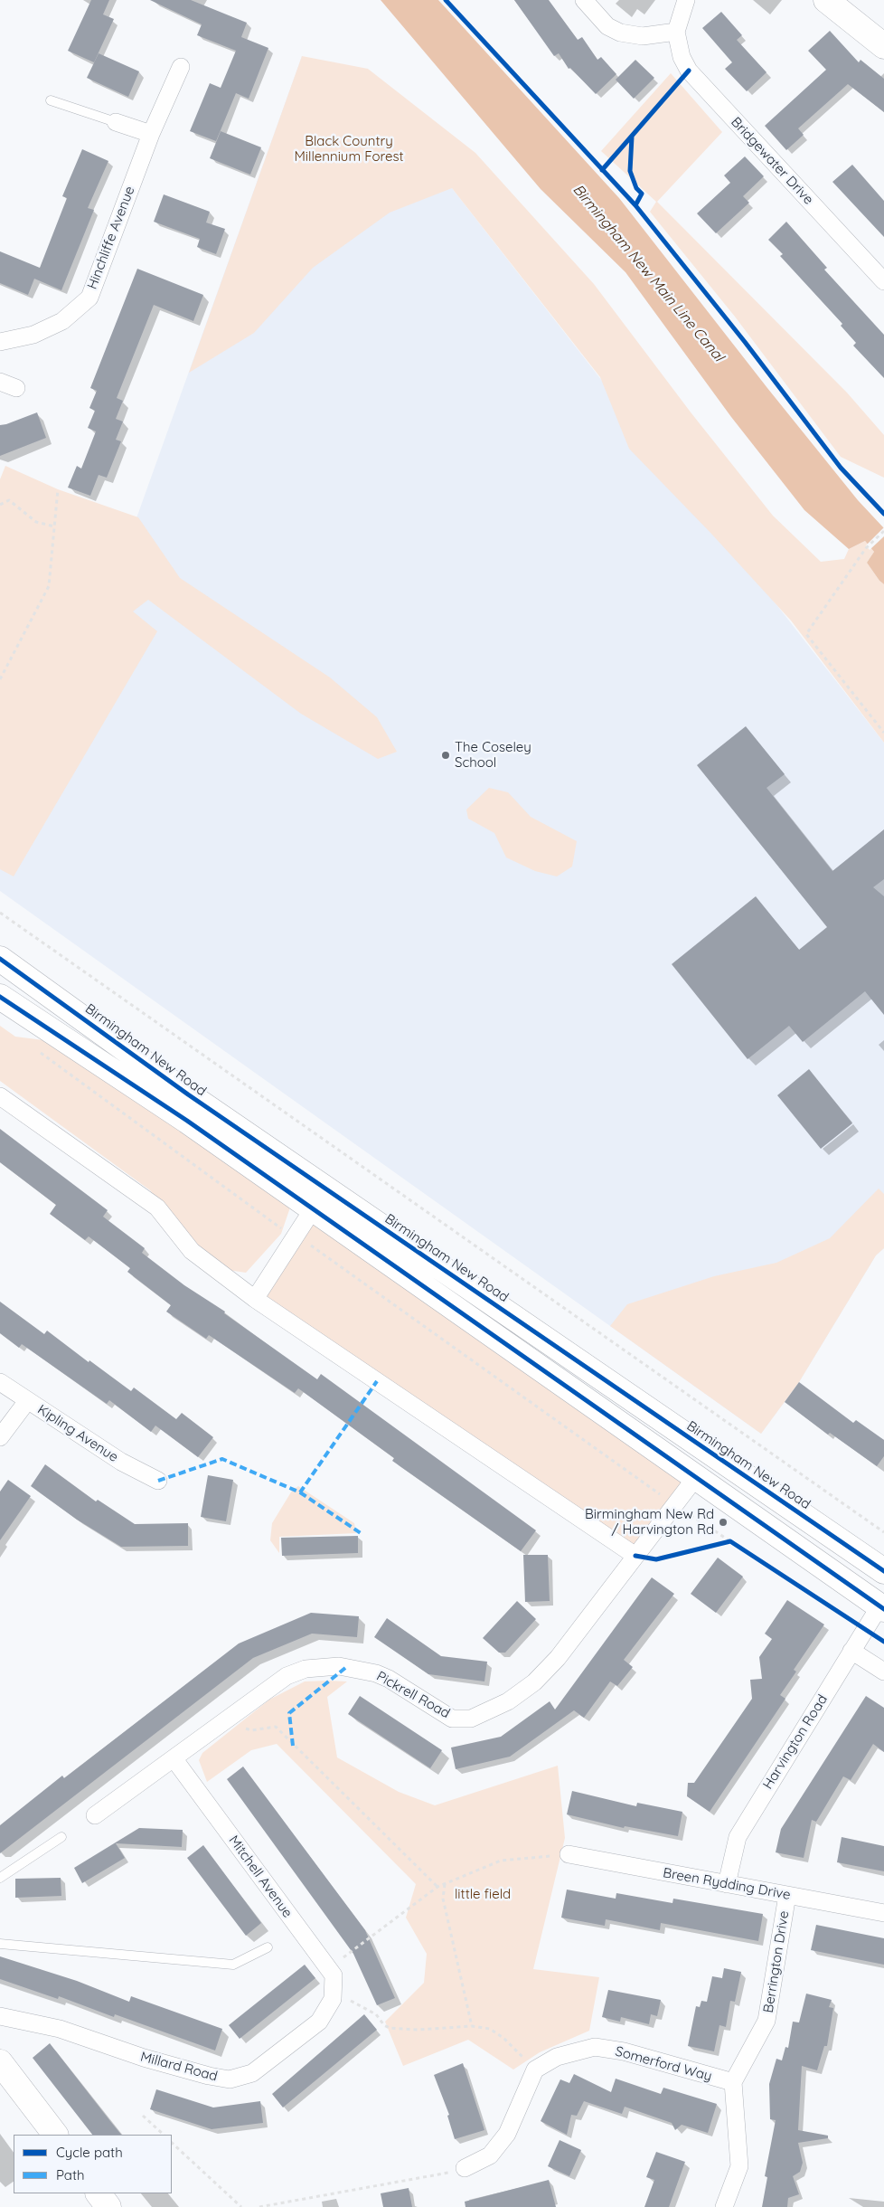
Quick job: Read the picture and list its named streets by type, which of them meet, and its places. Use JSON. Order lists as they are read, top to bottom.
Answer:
{
  "streets": {
    "main road": ["Birmingham New Road"],
    "street": [
      "Bridgewater Drive",
      "Hinchliffe Avenue",
      "Kipling Avenue",
      "Pickrell Road",
      "Harvington Road",
      "Mitchell Avenue",
      "Breen Rydding Drive",
      "Berrington Drive",
      "Somerford Way",
      "Millard Road"
    ]
  },
  "crossings": [
    ["Pickrell Road", "Mitchell Avenue"],
    ["Harvington Road", "Breen Rydding Drive"],
    ["Mitchell Avenue", "Millard Road"],
    ["Breen Rydding Drive", "Berrington Drive"],
    ["Berrington Drive", "Somerford Way"]
  ],
  "water": ["Birmingham New Main Line Canal"],
  "parks": ["Black Country Millennium Forest", "little field"],
  "places": ["The Coseley School", "Birmingham New Rd / Harvington Rd"],
  "legend": ["Cycle path", "Path"]
}
